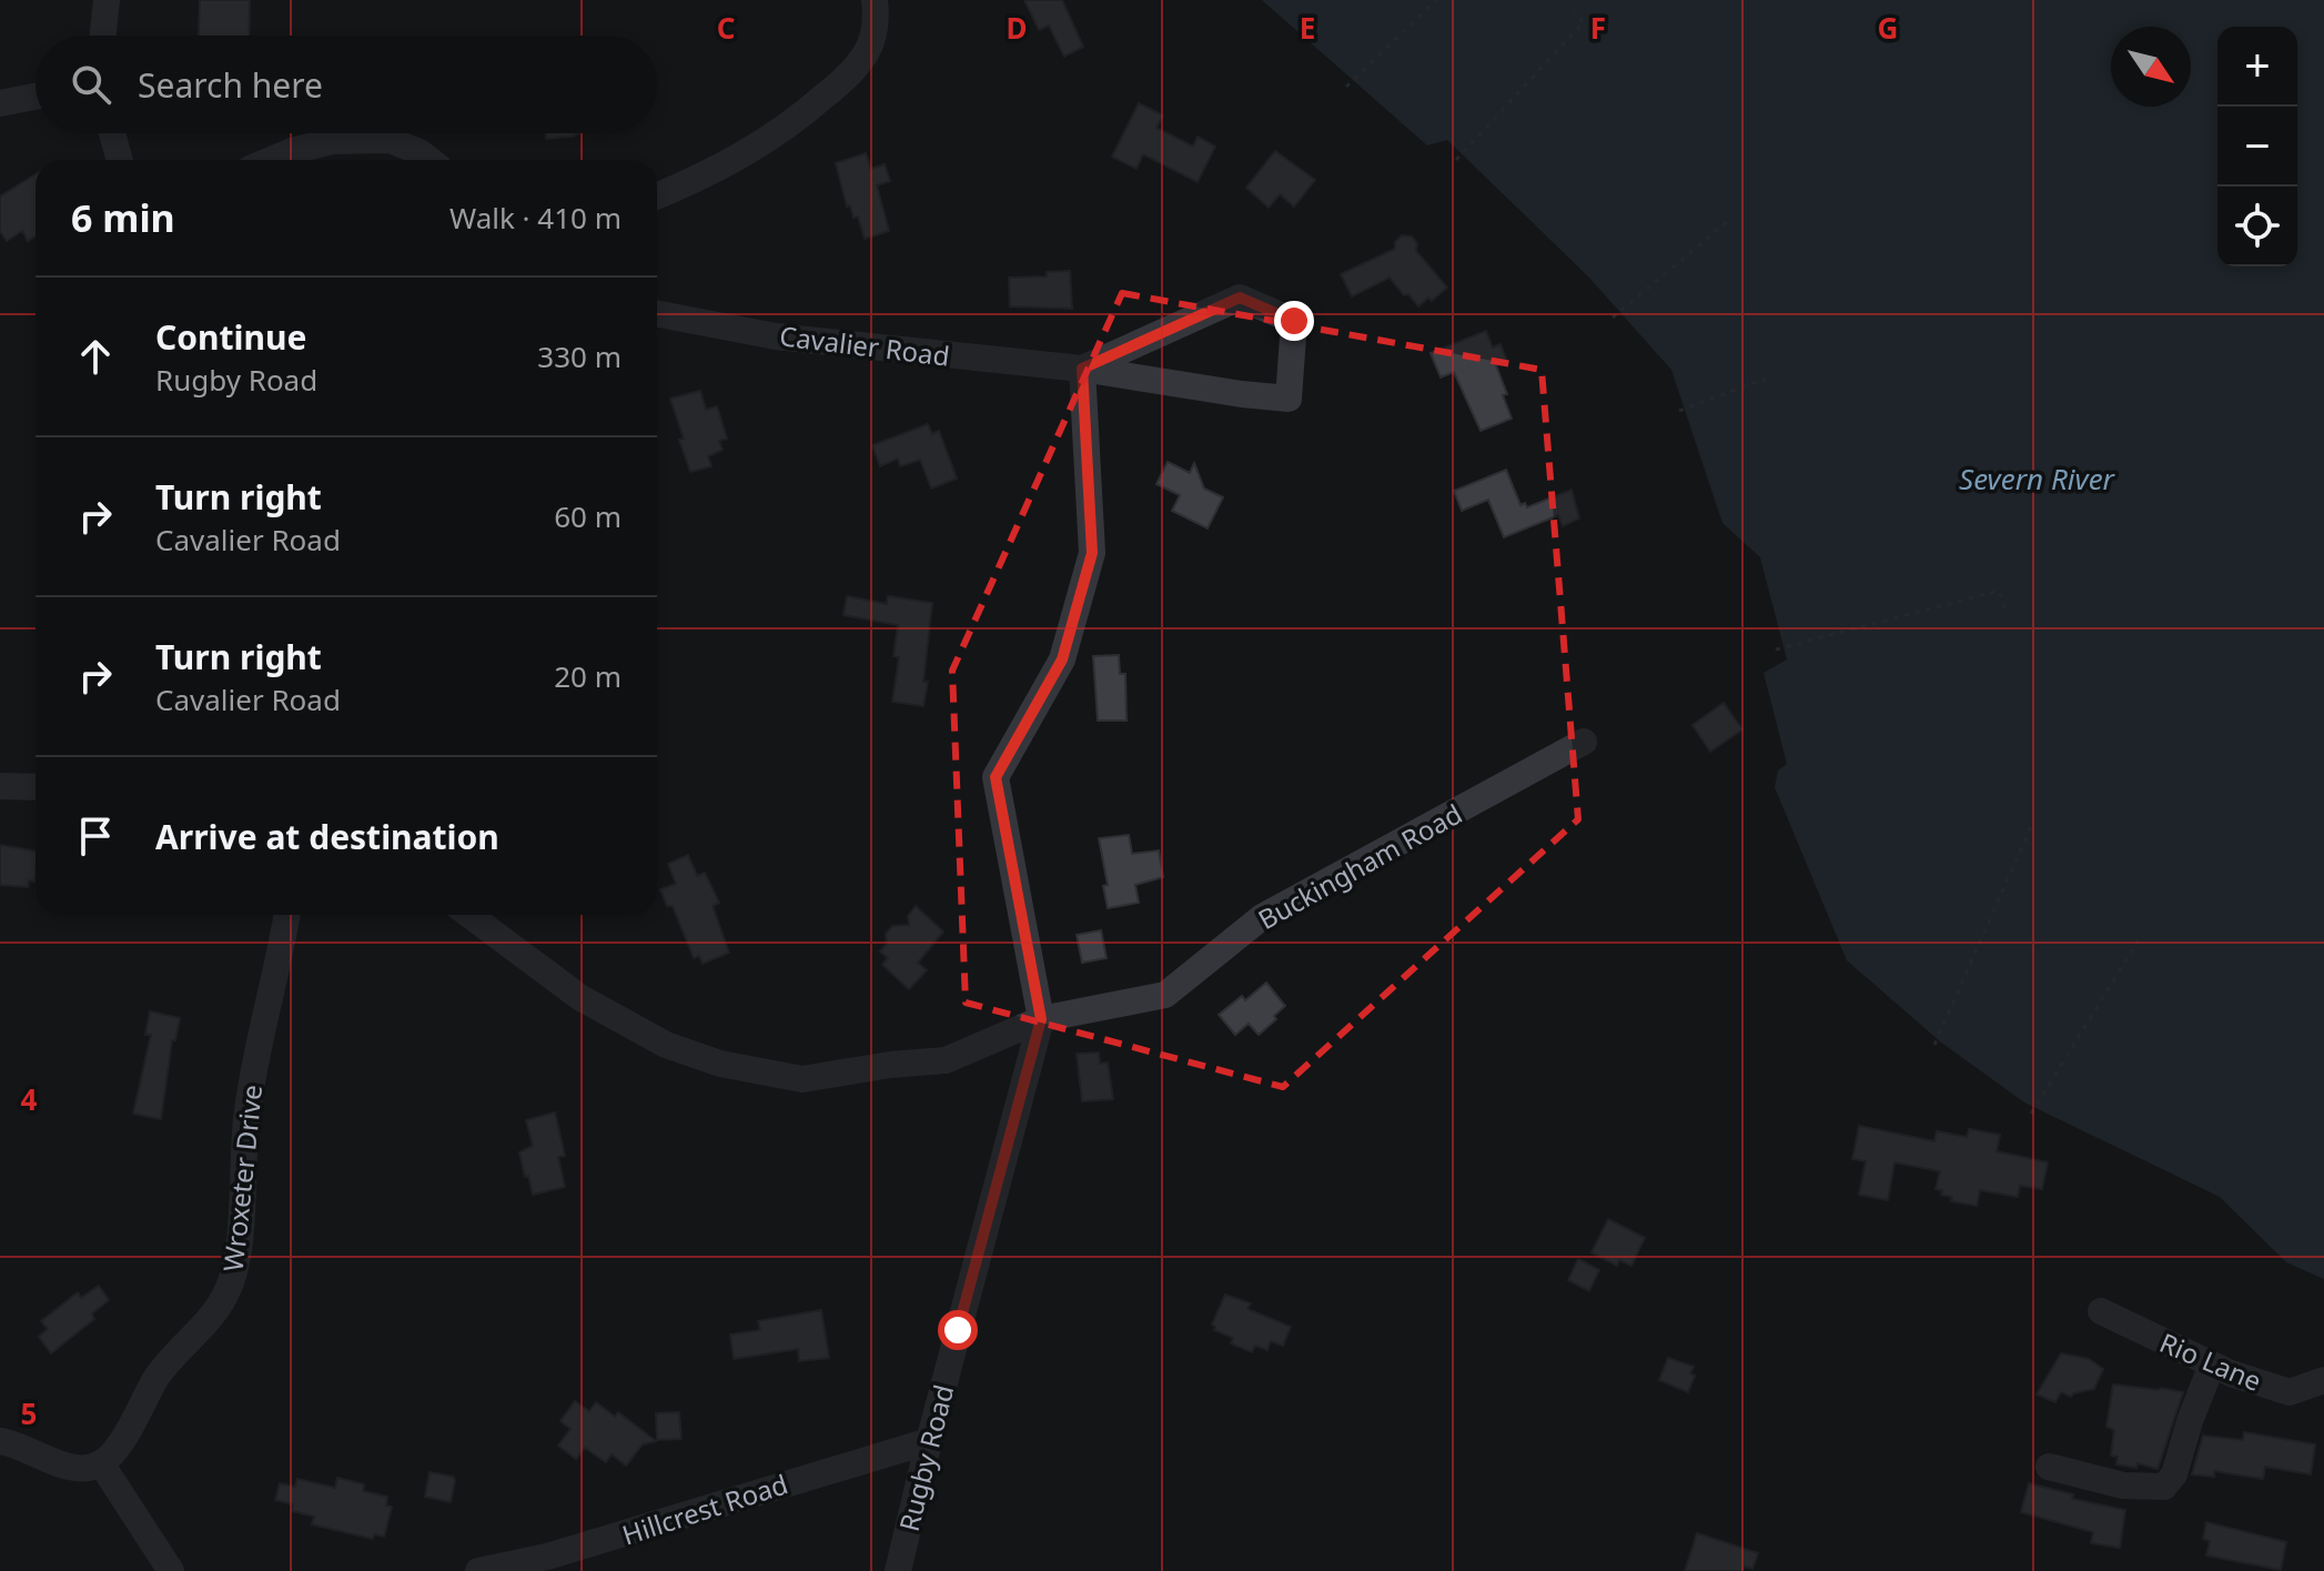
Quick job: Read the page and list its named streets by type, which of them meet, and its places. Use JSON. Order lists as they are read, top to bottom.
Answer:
{
  "streets": {
    "street": [
      "Cavalier Road",
      "Buckingham Road",
      "Wroxeter Drive",
      "Rio Lane",
      "Rugby Road",
      "Hillcrest Road"
    ]
  },
  "crossings": [
    ["Cavalier Road", "Rugby Road"],
    ["Buckingham Road", "Rugby Road"],
    ["Rugby Road", "Hillcrest Road"]
  ],
  "water": ["Severn River"],
  "north": "bottom right",
  "page": {
    "map_buttons": ["+", "−"],
    "search": "Search here",
    "heading": ["6 min", "Walk · 410 m"],
    "list": [
      ["Continue", "Rugby Road", "330 m"],
      ["Turn right", "Cavalier Road", "60 m"],
      ["Turn right", "Cavalier Road", "20 m"],
      "Arrive at destination"
    ]
  },
  "grid": {
    "columns": [
      "C",
      "D",
      "E",
      "F",
      "G"
    ],
    "rows": ["4", "5"]
  }
}
